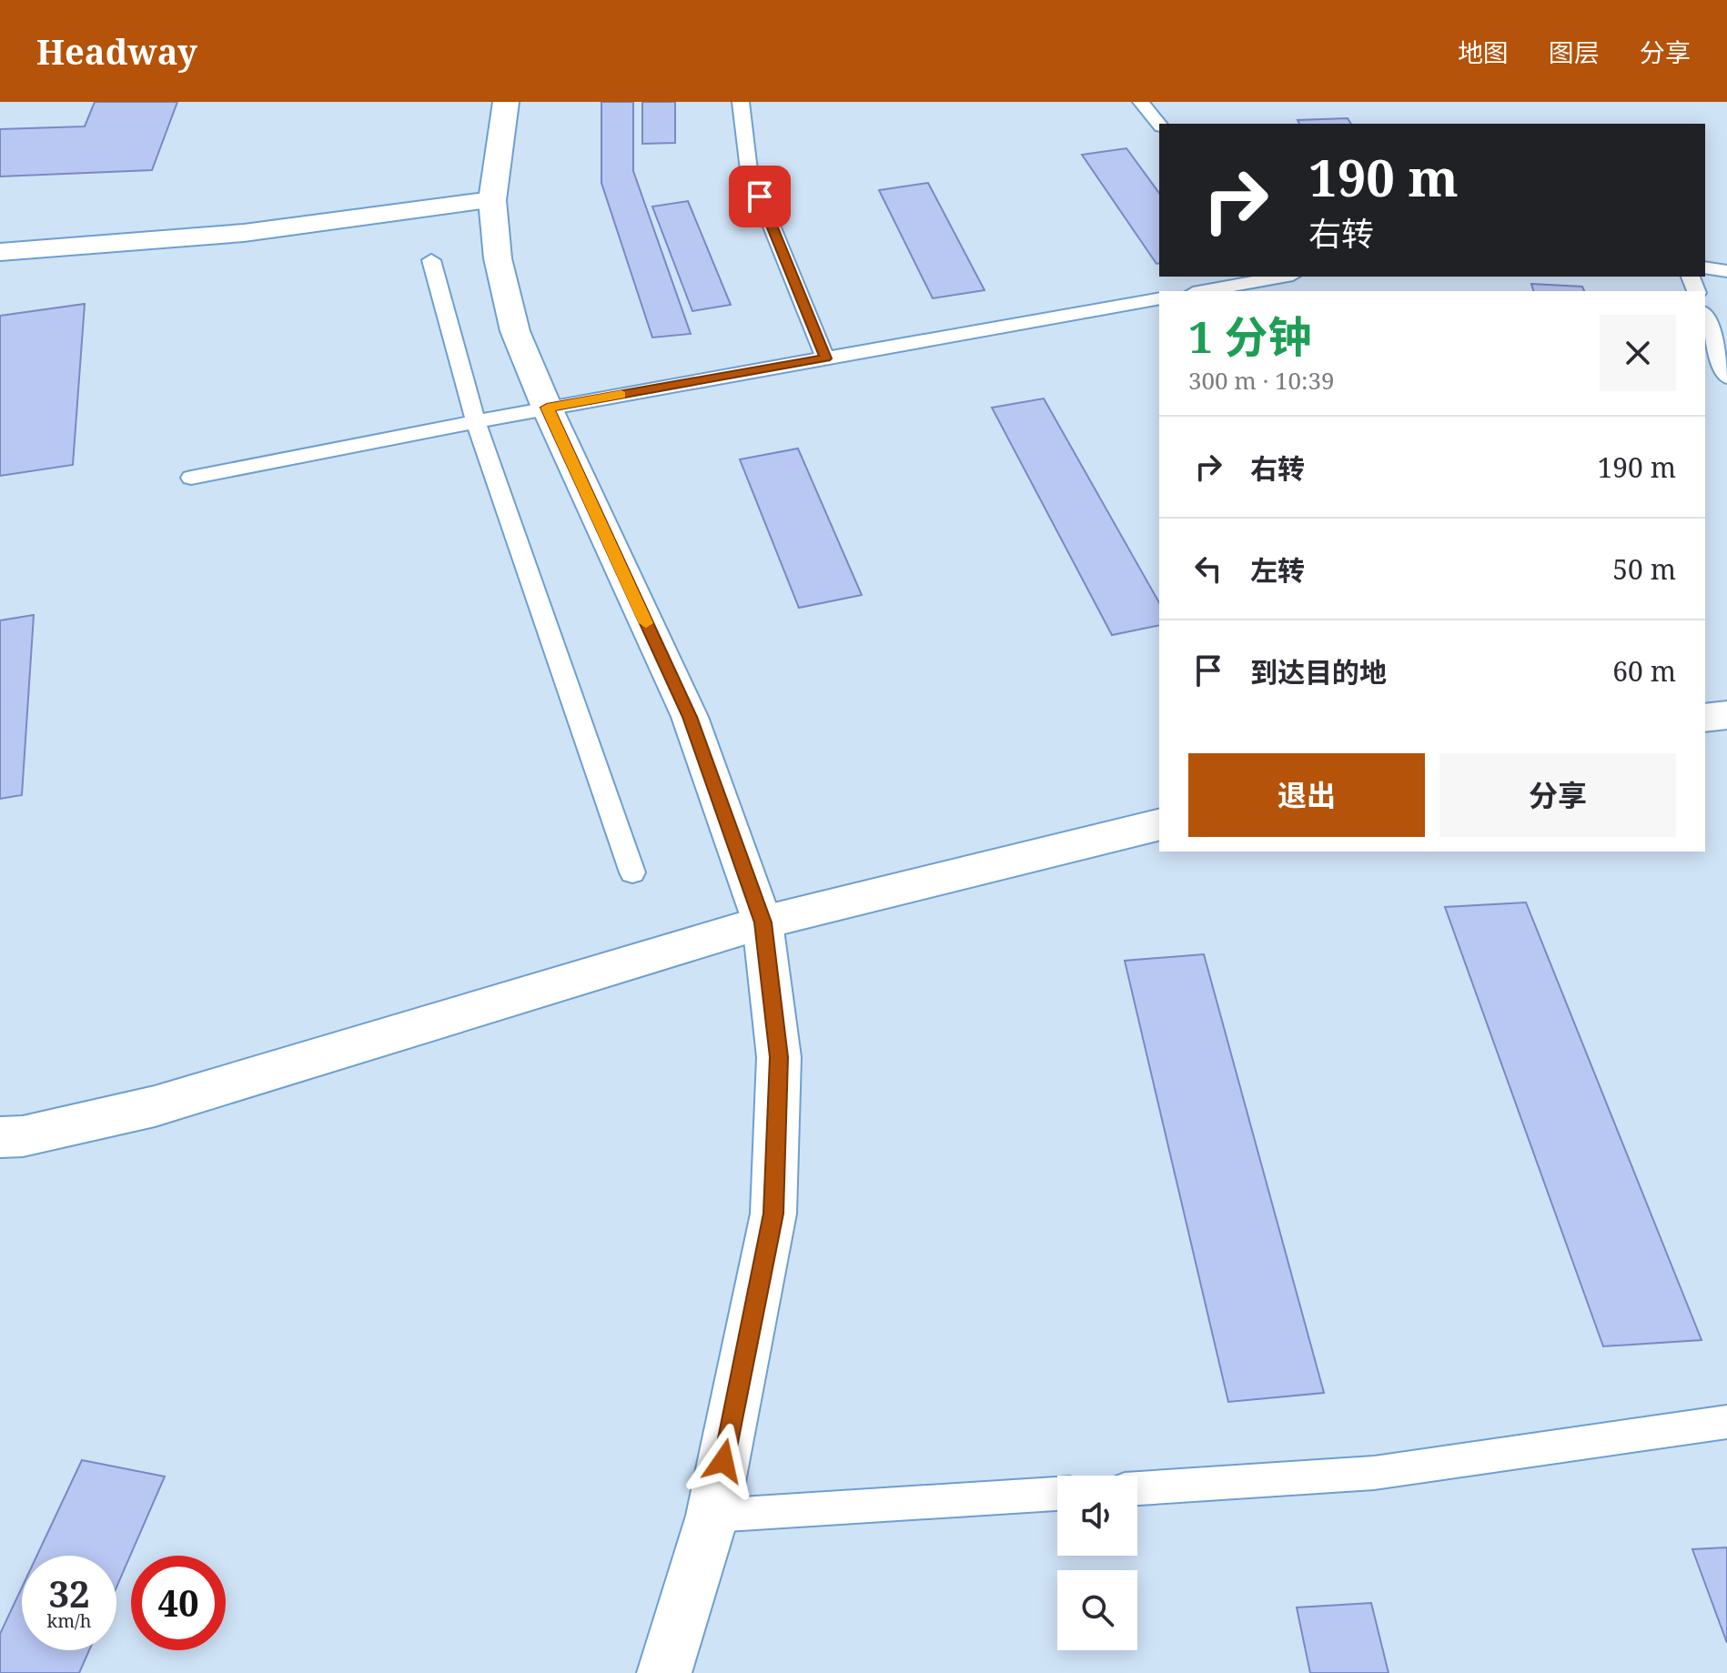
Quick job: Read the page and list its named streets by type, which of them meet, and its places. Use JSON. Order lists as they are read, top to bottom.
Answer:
{
  "page": {
    "header": "Headway",
    "nav": ["地图", "图层", "分享"],
    "turn": ["190 m", "右转"],
    "heading": ["1 分钟", "300 m · 10:39"],
    "list": [
      {
        "name": "右转",
        "value": "190 m"
      },
      {
        "name": "左转",
        "value": "50 m"
      },
      {
        "name": "到达目的地",
        "value": "60 m"
      }
    ],
    "buttons": ["退出", "分享"],
    "speed": "32 km/h",
    "limit": "40"
  }
}
